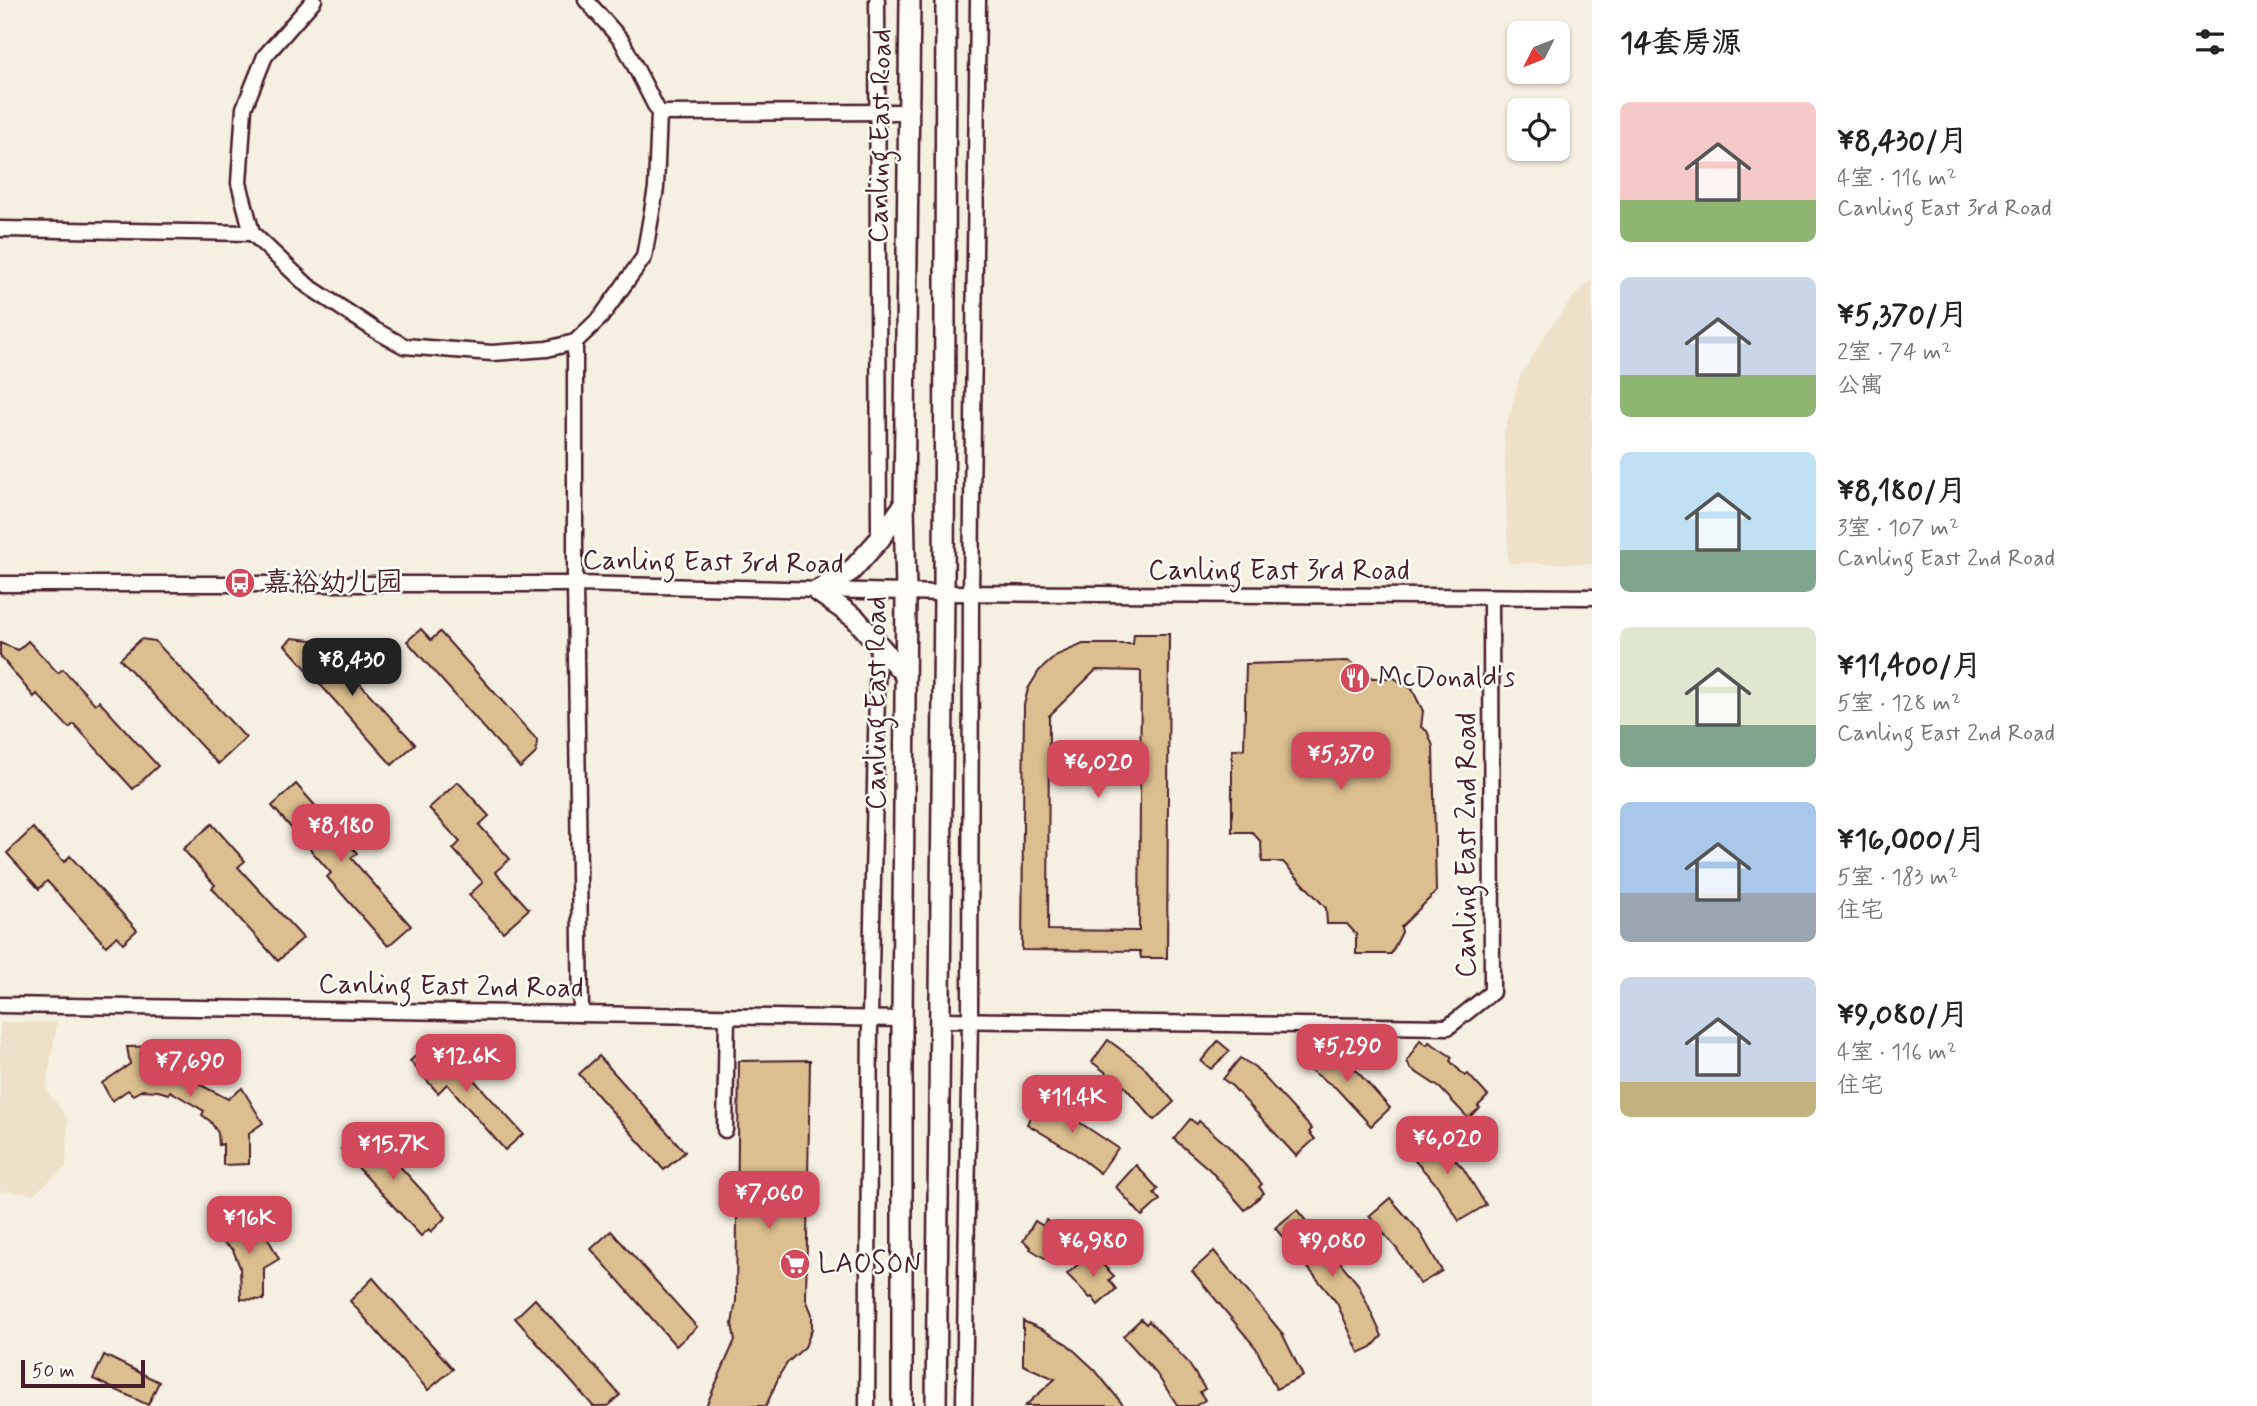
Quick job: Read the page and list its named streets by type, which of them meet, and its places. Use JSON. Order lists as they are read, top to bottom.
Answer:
{
  "streets": {
    "street": ["Canling East Road", "Canling East 3rd Road", "Canling East 2nd Road"]
  },
  "crossings": [
    ["Canling East Road", "Canling East 3rd Road"],
    ["Canling East Road", "Canling East 2nd Road"],
    ["Canling East 3rd Road", "Canling East 2nd Road"]
  ],
  "places": {
    "bus stop": ["嘉裕幼儿园"],
    "restaurant": ["McDonald's"],
    "supermarket": ["LAOSON"]
  },
  "scale_bar": "50 m",
  "north": "bottom left",
  "page": {
    "heading": "14套房源",
    "list": [
      {
        "name": "¥8,430/月",
        "note": "4室 · 116 m² · Canling East 3rd Road"
      },
      {
        "name": "¥5,370/月",
        "note": "2室 · 74 m² · 公寓"
      },
      {
        "name": "¥8,180/月",
        "note": "3室 · 107 m² · Canling East 2nd Road"
      },
      {
        "name": "¥11,400/月",
        "note": "5室 · 128 m² · Canling East 2nd Road"
      },
      {
        "name": "¥16,000/月",
        "note": "5室 · 183 m² · 住宅"
      },
      {
        "name": "¥9,080/月",
        "note": "4室 · 116 m² · 住宅"
      }
    ],
    "price": [
      "¥8,430",
      "¥5,370",
      "¥6,020",
      "¥8,180",
      "¥5,290",
      "¥12.6K",
      "¥7,690",
      "¥11.4K",
      "¥6,020",
      "¥15.7K",
      "¥7,060",
      "¥16K",
      "¥6,980",
      "¥9,080"
    ],
    "scale": "50 m"
  }
}
